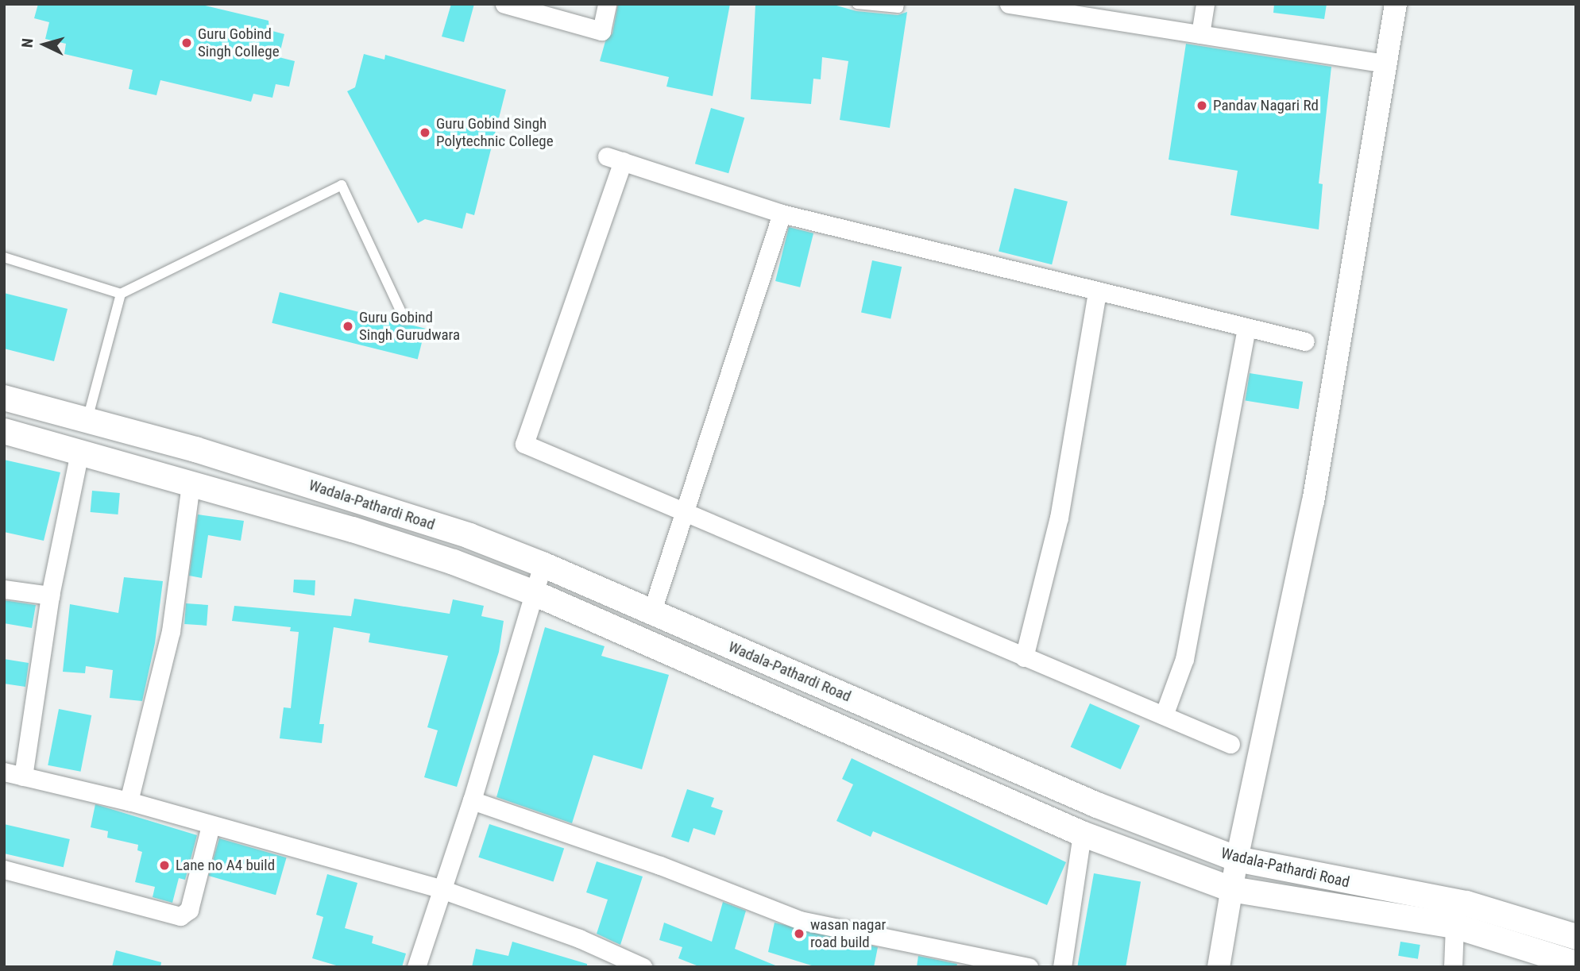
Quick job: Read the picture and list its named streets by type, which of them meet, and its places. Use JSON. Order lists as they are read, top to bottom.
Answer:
{
  "streets": {
    "main road": ["Wadala-Pathardi Road"]
  },
  "places": [
    "Guru Gobind Singh College",
    "Pandav Nagari Rd",
    "Guru Gobind Singh Polytechnic College",
    "Guru Gobind Singh Gurudwara",
    "Lane no A4 build",
    "wasan nagar road build"
  ],
  "north": "left"
}
